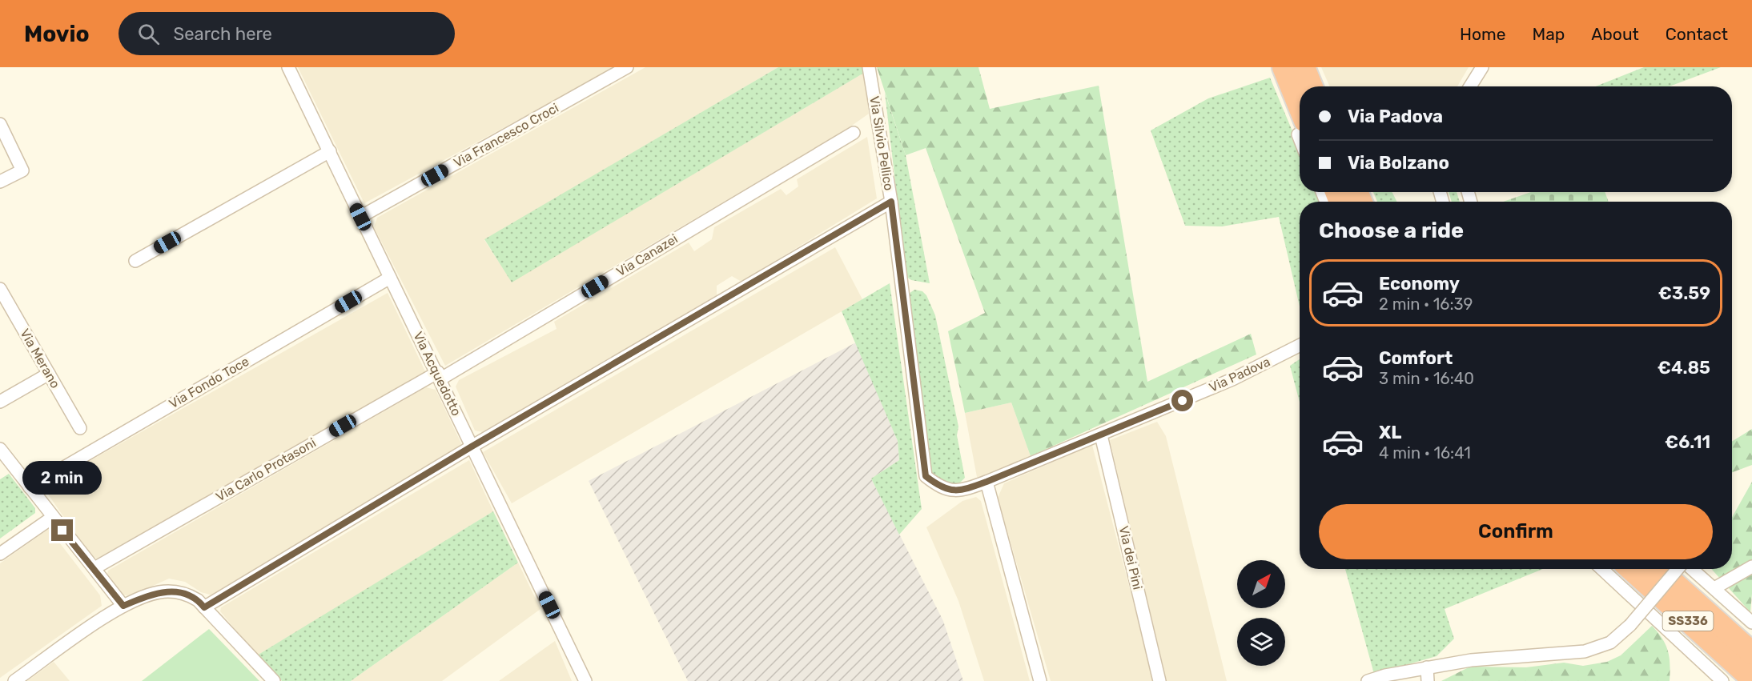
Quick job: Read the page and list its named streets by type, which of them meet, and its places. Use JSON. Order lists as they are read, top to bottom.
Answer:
{
  "streets": {
    "highway": ["SS336"],
    "street": [
      "Via Francesco Croci",
      "Via Silvio Pellico",
      "Via Canazei",
      "Via Merano",
      "Via Acquedotto",
      "Via Padova",
      "Via Fondo Toce",
      "Via Carlo Protasoni",
      "Via dei Pini"
    ]
  },
  "crossings": [
    ["Via Francesco Croci", "Via Acquedotto"],
    ["Via Silvio Pellico", "Via Padova"],
    ["Via Canazei", "Via Acquedotto"],
    ["Via Canazei", "Via Carlo Protasoni"],
    ["Via Acquedotto", "Via Fondo Toce"],
    ["Via Acquedotto", "Via Carlo Protasoni"],
    ["Via Padova", "Via dei Pini"]
  ],
  "north": "top right",
  "page": {
    "header": "Movio",
    "search": "Search here",
    "nav": [
      "Home",
      "Map",
      "About",
      "Contact"
    ],
    "banner": ["Via Padova", "Via Bolzano"],
    "heading": "Choose a ride",
    "list": [
      {
        "name": "Economy",
        "note": "2 min · 16:39",
        "value": "€3.59"
      },
      {
        "name": "Comfort",
        "note": "3 min · 16:40",
        "value": "€4.85"
      },
      {
        "name": "XL",
        "note": "4 min · 16:41",
        "value": "€6.11"
      }
    ],
    "bubble": "2 min",
    "buttons": "Confirm"
  }
}
